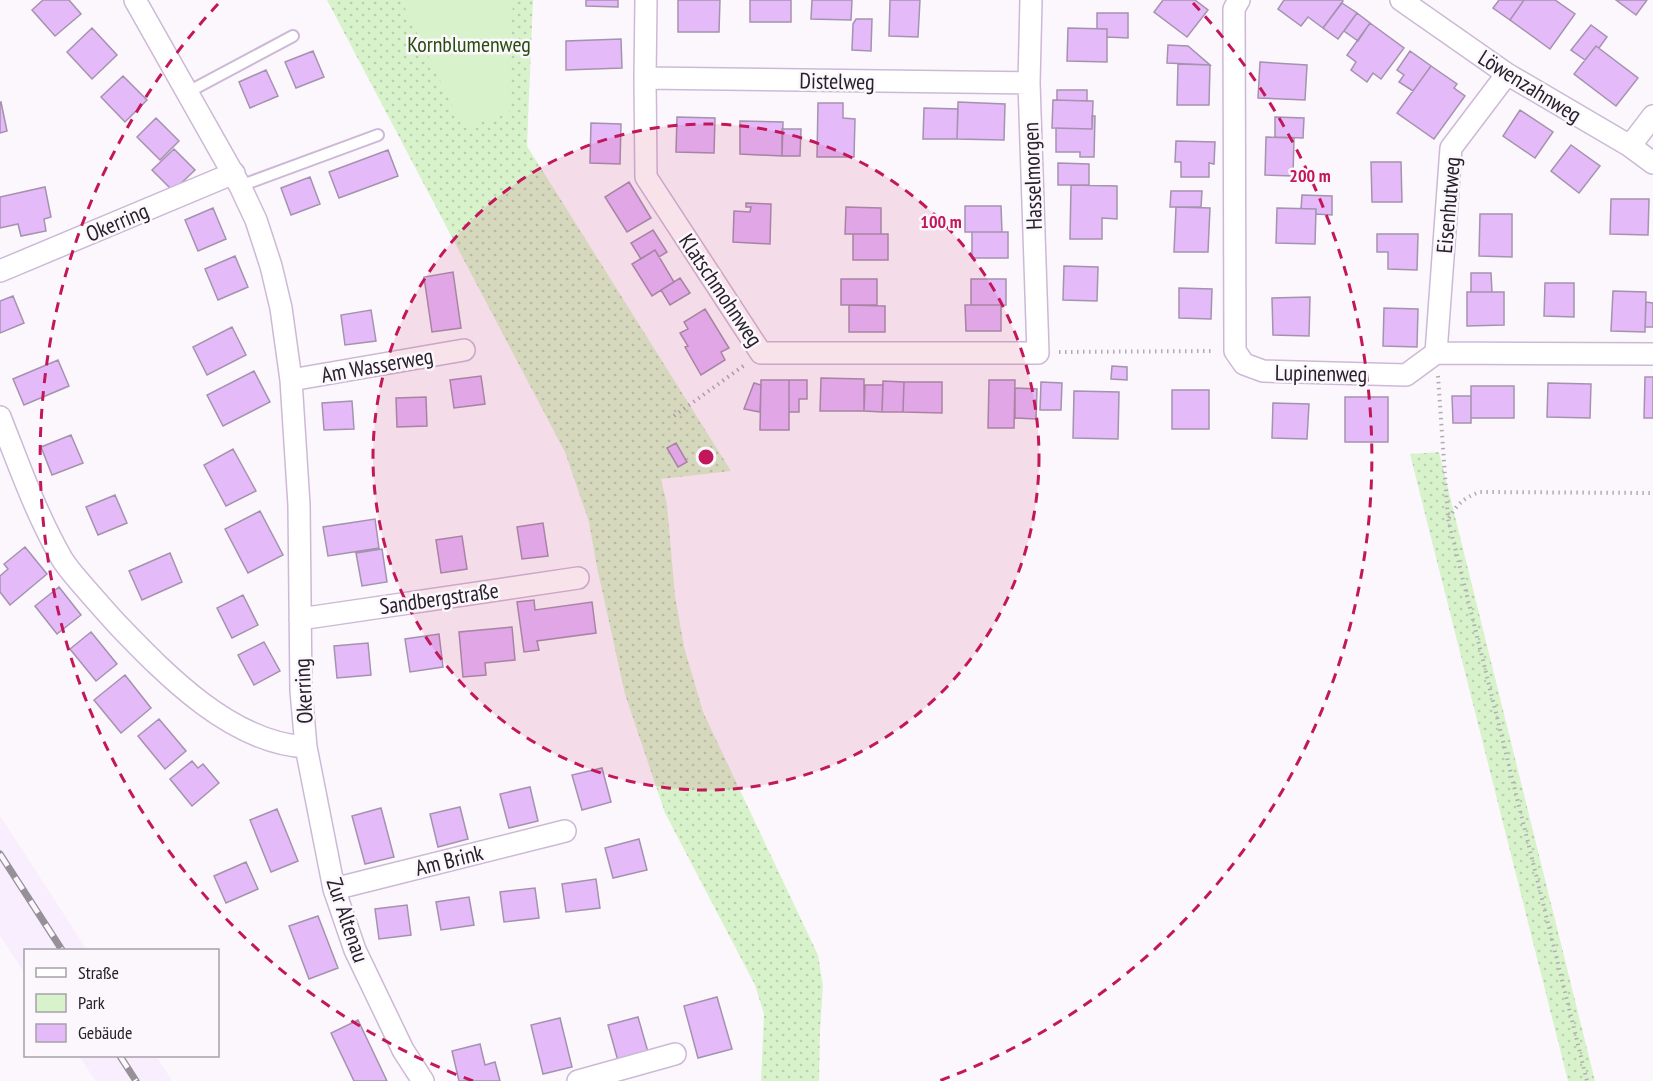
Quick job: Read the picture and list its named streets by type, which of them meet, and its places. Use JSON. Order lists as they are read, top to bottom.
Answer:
{
  "streets": {
    "street": [
      "Distelweg",
      "Löwenzahnweg",
      "Hasselmorgen",
      "Eisenhutweg",
      "Okerring",
      "Klatschmohnweg",
      "Am Wasserweg",
      "Lupinenweg",
      "Sandbergstraße",
      "Am Brink",
      "Zur Altenau"
    ]
  },
  "crossings": [
    ["Distelweg", "Hasselmorgen"],
    ["Distelweg", "Klatschmohnweg"],
    ["Löwenzahnweg", "Eisenhutweg"],
    ["Hasselmorgen", "Klatschmohnweg"],
    ["Eisenhutweg", "Lupinenweg"],
    ["Okerring", "Am Wasserweg"],
    ["Okerring", "Sandbergstraße"],
    ["Okerring", "Zur Altenau"],
    ["Am Brink", "Zur Altenau"]
  ],
  "parks": ["Kornblumenweg"],
  "legend": ["Straße", "Park", "Gebäude"],
  "rings": ["200 m", "100 m"]
}
